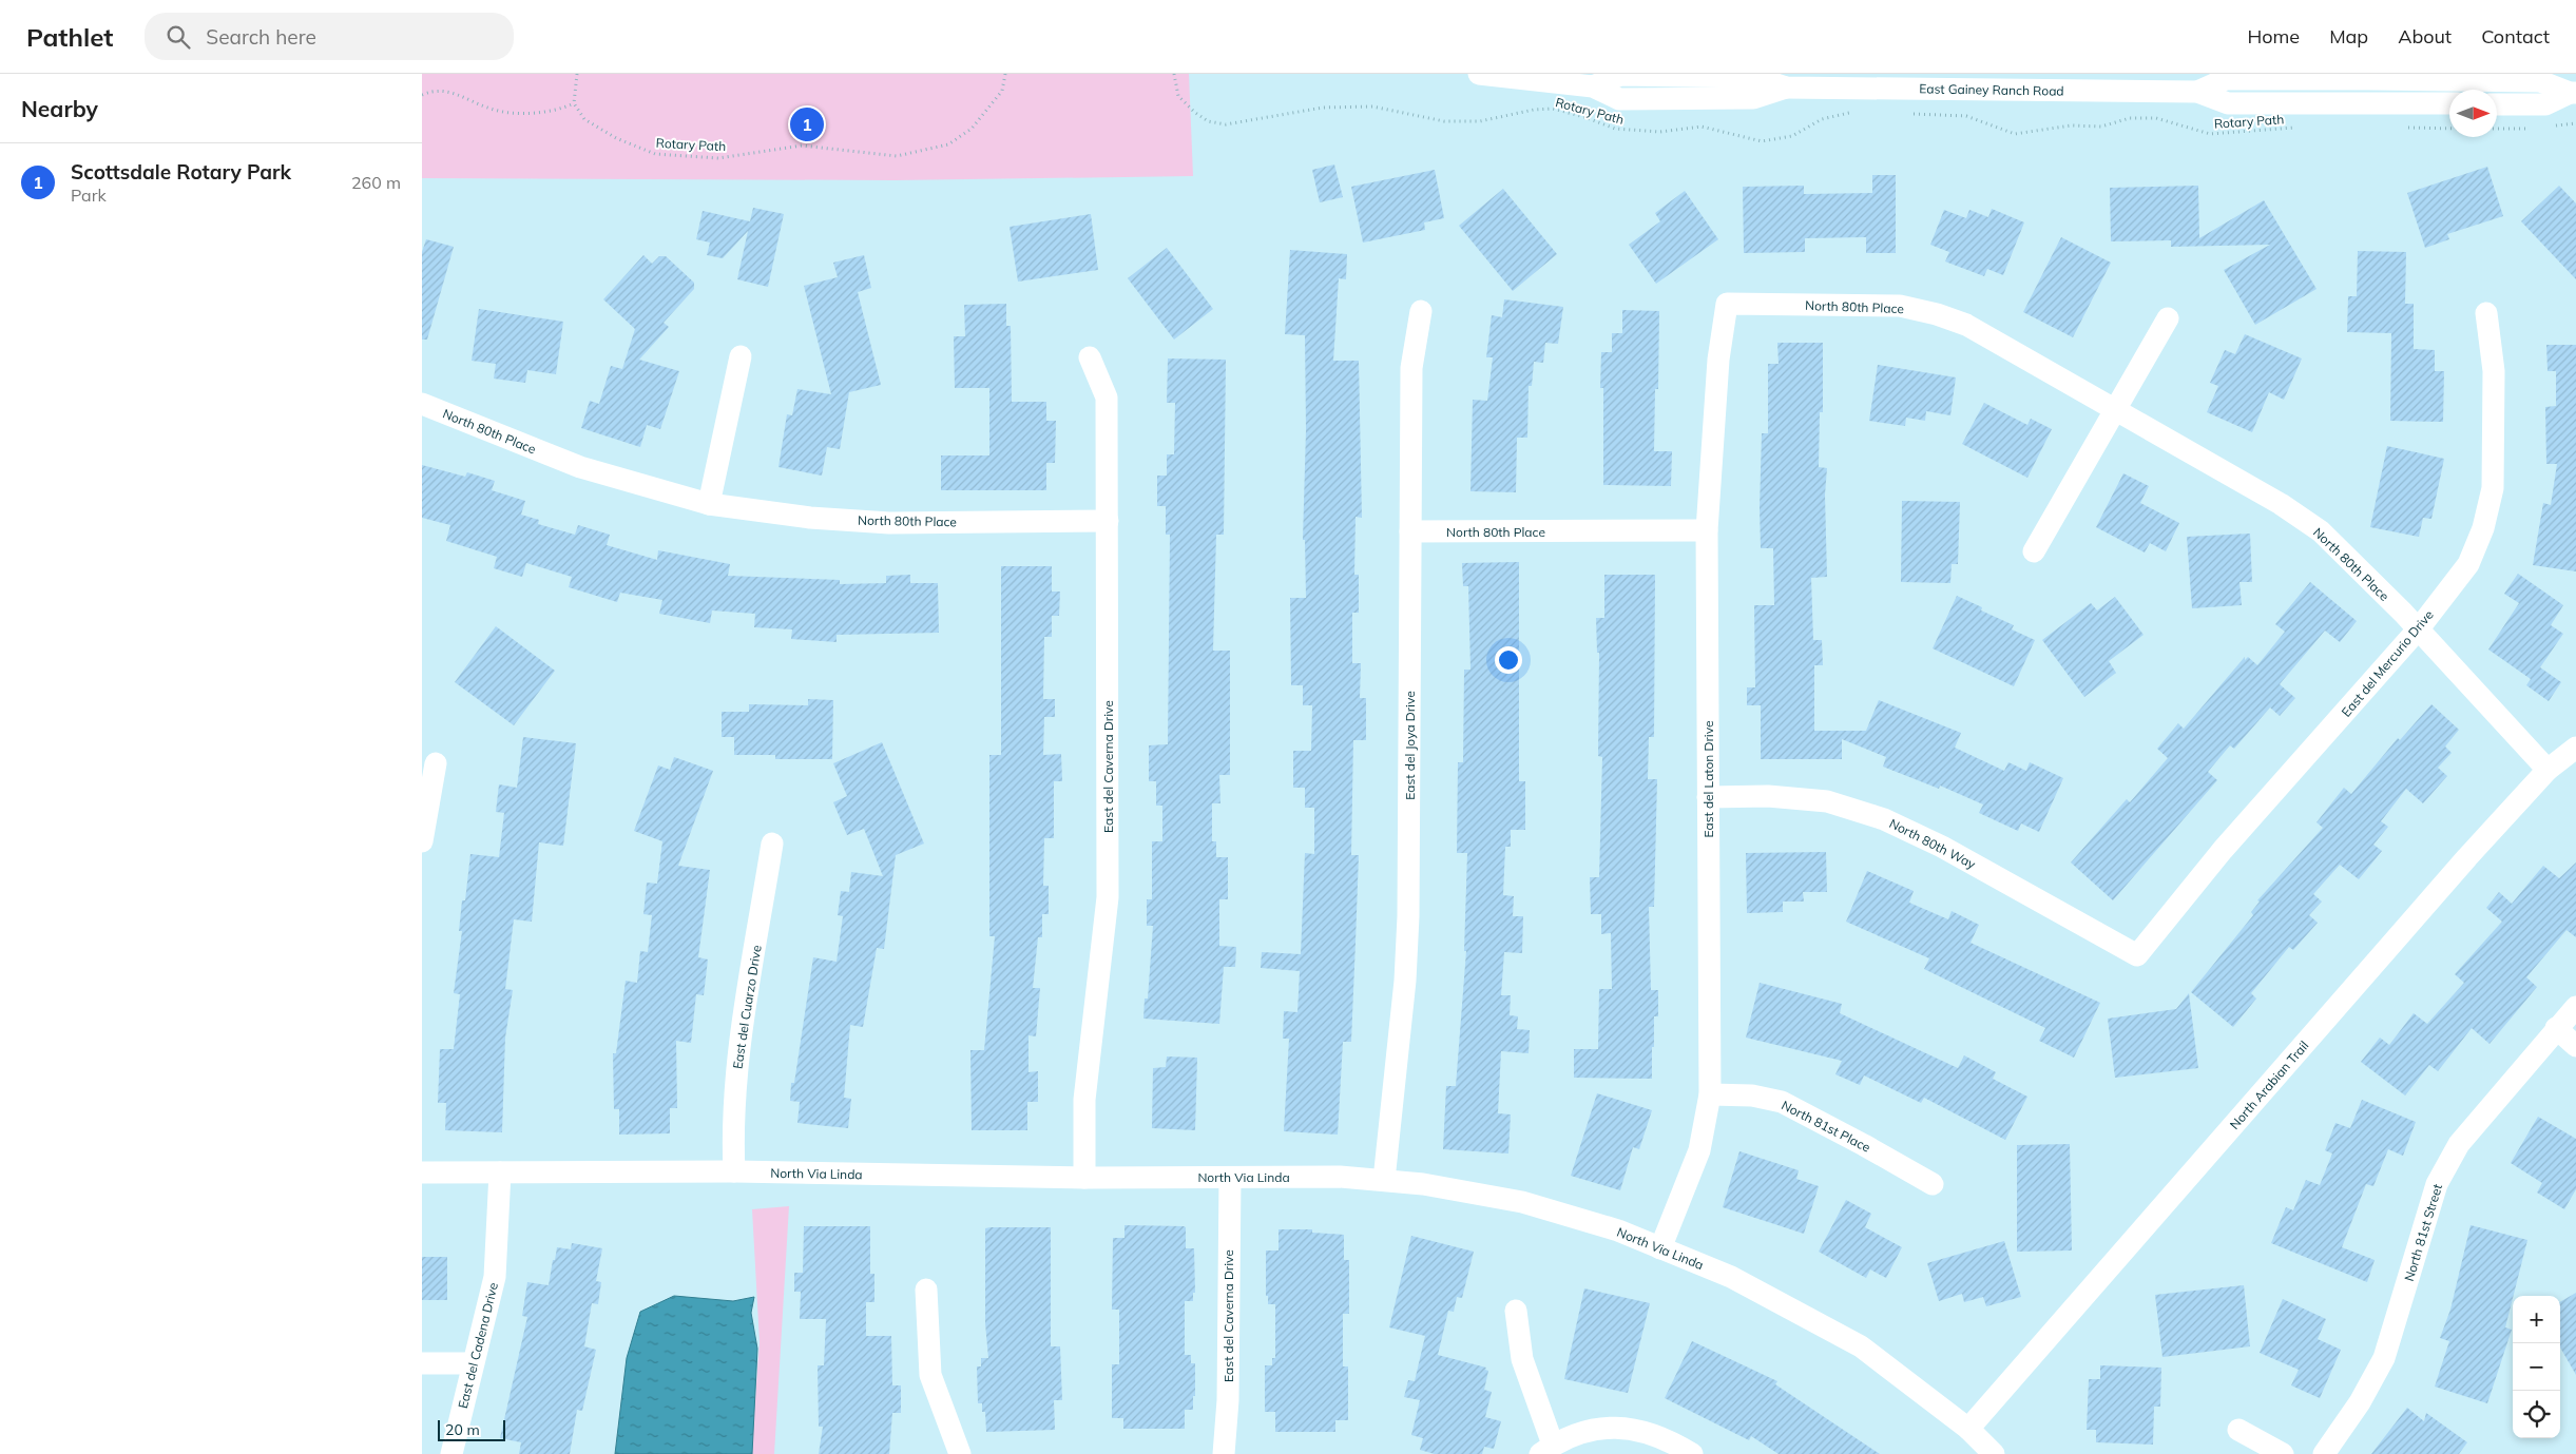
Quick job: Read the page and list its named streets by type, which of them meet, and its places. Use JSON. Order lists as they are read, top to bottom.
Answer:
{
  "streets": {
    "street": [
      "East Gainey Ranch Road",
      "North 80th Place",
      "East del Mercurio Drive",
      "East del Joya Drive",
      "East del Caverna Drive",
      "East del Laton Drive",
      "North 80th Way",
      "East del Cuarzo Drive",
      "North Arabian Trail",
      "North 81st Place",
      "North Via Linda",
      "North 81st Street",
      "East del Cadena Drive"
    ],
    "path": ["Rotary Path"]
  },
  "crossings": [
    ["North 80th Place", "East del Mercurio Drive"],
    ["North 80th Place", "East del Joya Drive"],
    ["North 80th Place", "East del Caverna Drive"],
    ["North 80th Place", "East del Laton Drive"],
    ["North 80th Place", "North Arabian Trail"],
    ["East del Mercurio Drive", "North 80th Way"],
    ["East del Joya Drive", "North Via Linda"],
    ["East del Caverna Drive", "North Via Linda"],
    ["East del Laton Drive", "North 80th Way"],
    ["East del Laton Drive", "North 81st Place"],
    ["East del Laton Drive", "North Via Linda"],
    ["East del Cuarzo Drive", "North Via Linda"],
    ["North Arabian Trail", "North Via Linda"],
    ["North Via Linda", "East del Cadena Drive"]
  ],
  "scale_bar": "20 m",
  "north": "right",
  "page": {
    "header": "Pathlet",
    "search": "Search here",
    "nav": [
      "Home",
      "Map",
      "About",
      "Contact"
    ],
    "heading": "Nearby",
    "pins": "1",
    "list": [
      {
        "mark": "1",
        "name": "Scottsdale Rotary Park",
        "note": "Park",
        "value": "260 m"
      }
    ],
    "map_buttons": ["+", "−"],
    "scale": "20 m"
  }
}
